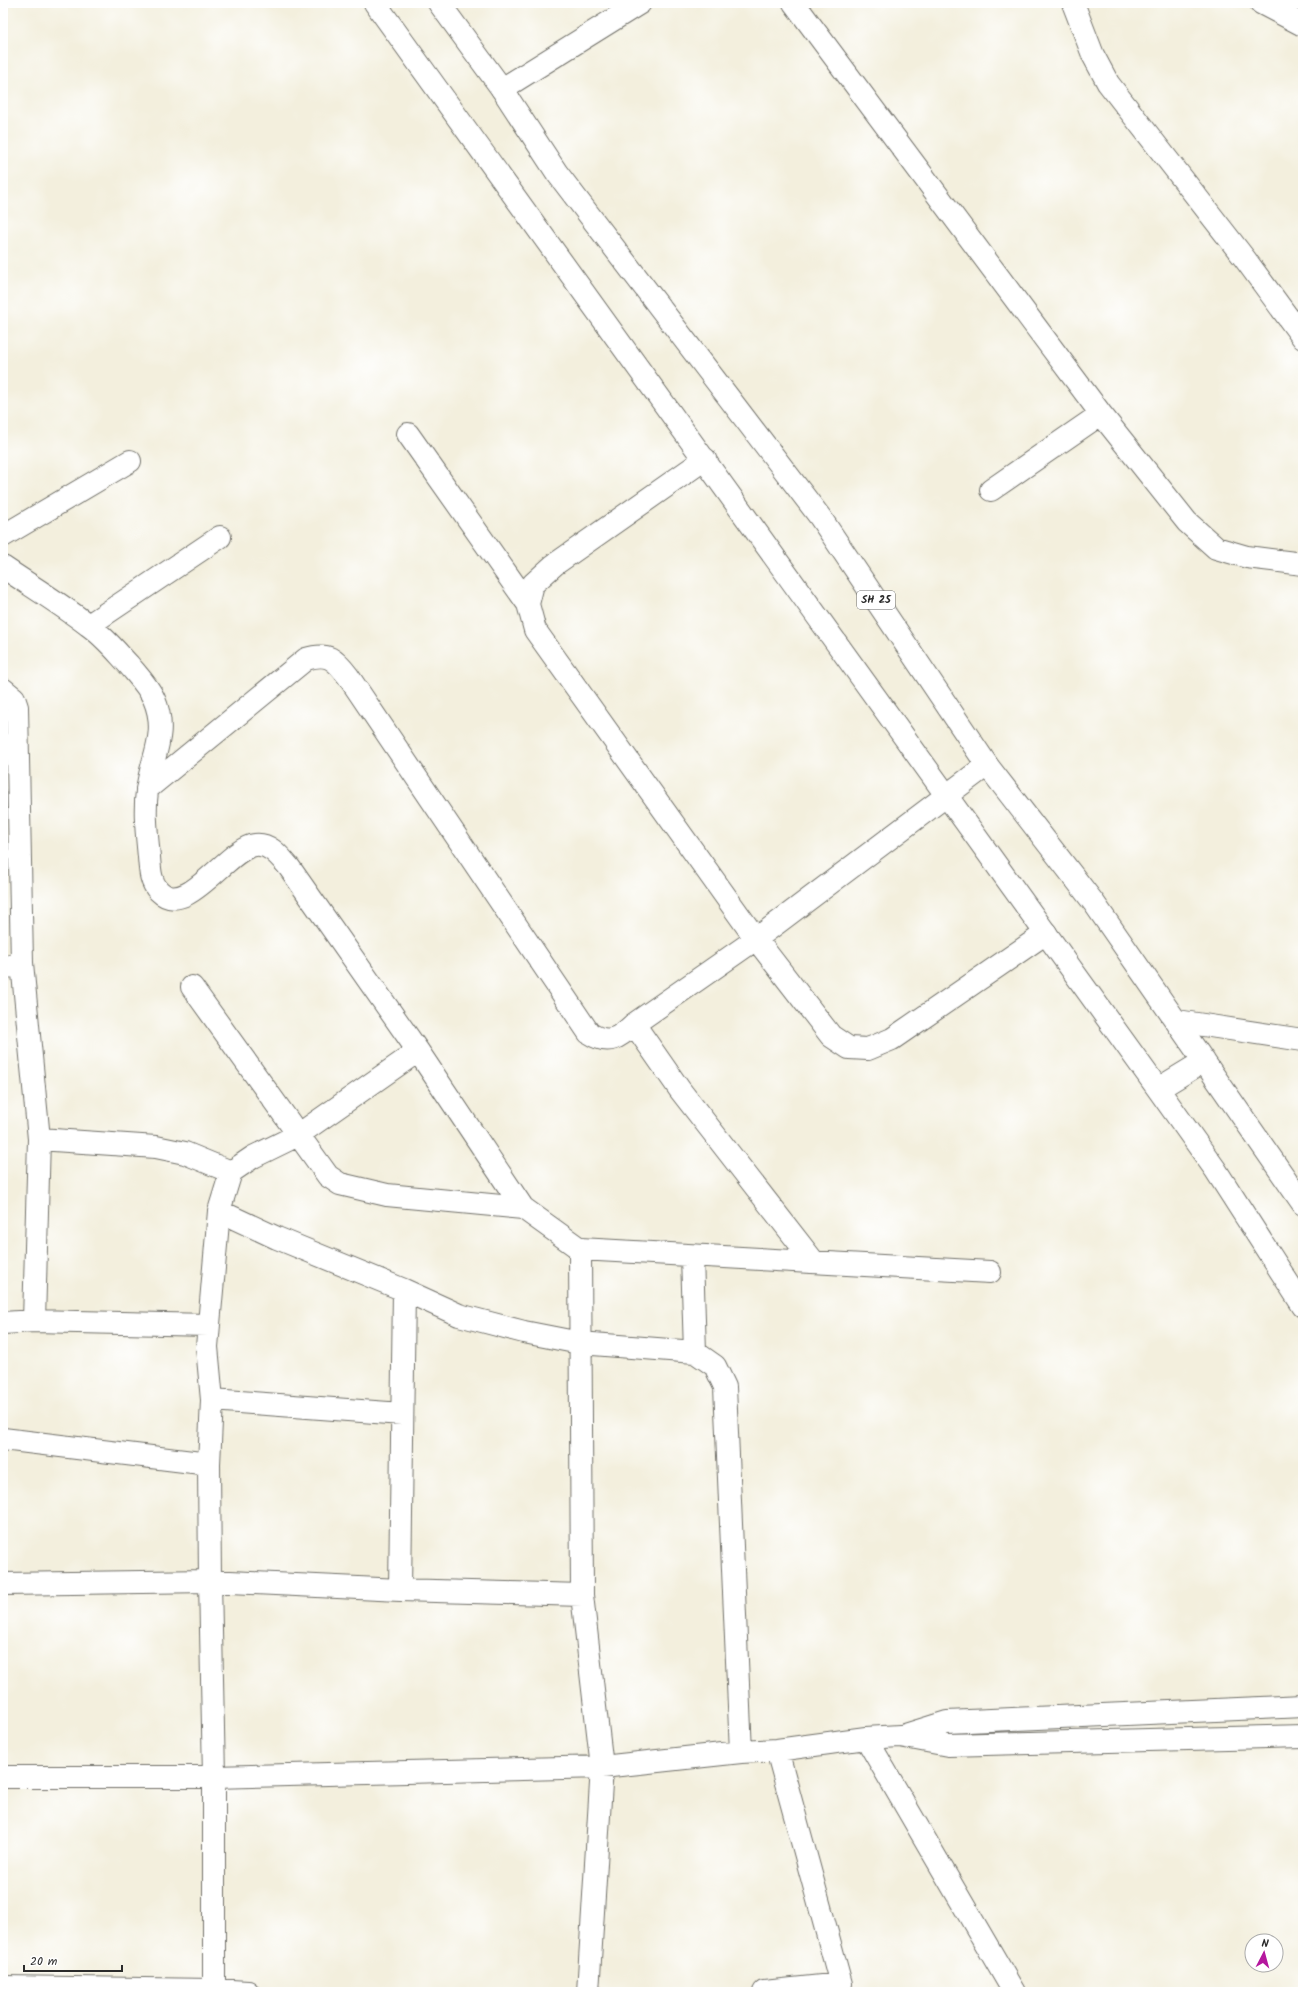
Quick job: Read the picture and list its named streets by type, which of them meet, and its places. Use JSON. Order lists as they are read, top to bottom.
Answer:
{
  "streets": {
    "street": ["SH 25"]
  },
  "scale_bar": "20 m",
  "north": "top"
}
